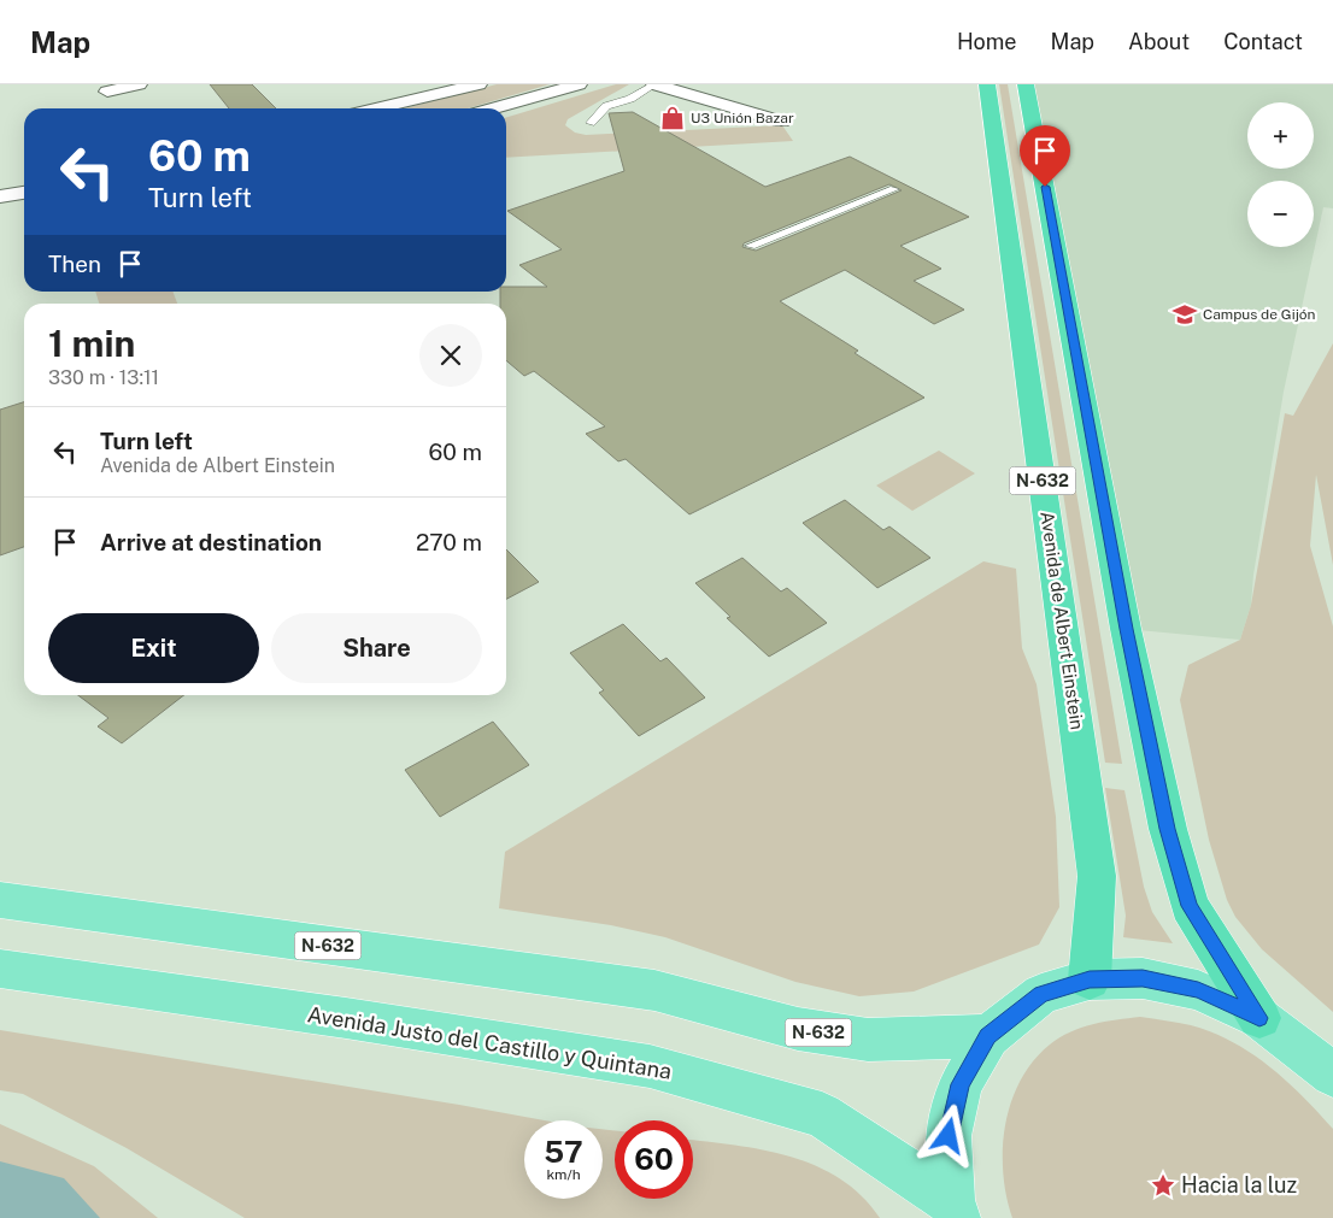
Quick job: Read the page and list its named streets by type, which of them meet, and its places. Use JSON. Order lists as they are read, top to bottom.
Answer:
{
  "streets": {
    "highway": ["N-632", "Avenida de Albert Einstein"],
    "main road": ["Avenida Justo del Castillo y Quintana"]
  },
  "crossings": [
    ["N-632", "Avenida de Albert Einstein"],
    ["N-632", "Avenida Justo del Castillo y Quintana"]
  ],
  "places": {
    "shop": ["U3 Unión Bazar"],
    "school or university": ["Campus de Gijón"],
    "place": ["Hacia la luz"]
  },
  "page": {
    "header": "Map",
    "nav": [
      "Home",
      "Map",
      "About",
      "Contact"
    ],
    "map_buttons": ["+", "−"],
    "turn": ["60 m", "Turn left"],
    "then": "Then",
    "heading": ["1 min", "330 m · 13:11"],
    "list": [
      {
        "name": "Turn left",
        "note": "Avenida de Albert Einstein",
        "value": "60 m"
      },
      {
        "name": "Arrive at destination",
        "value": "270 m"
      }
    ],
    "buttons": ["Exit", "Share"],
    "speed": "57 km/h",
    "limit": "60"
  }
}
